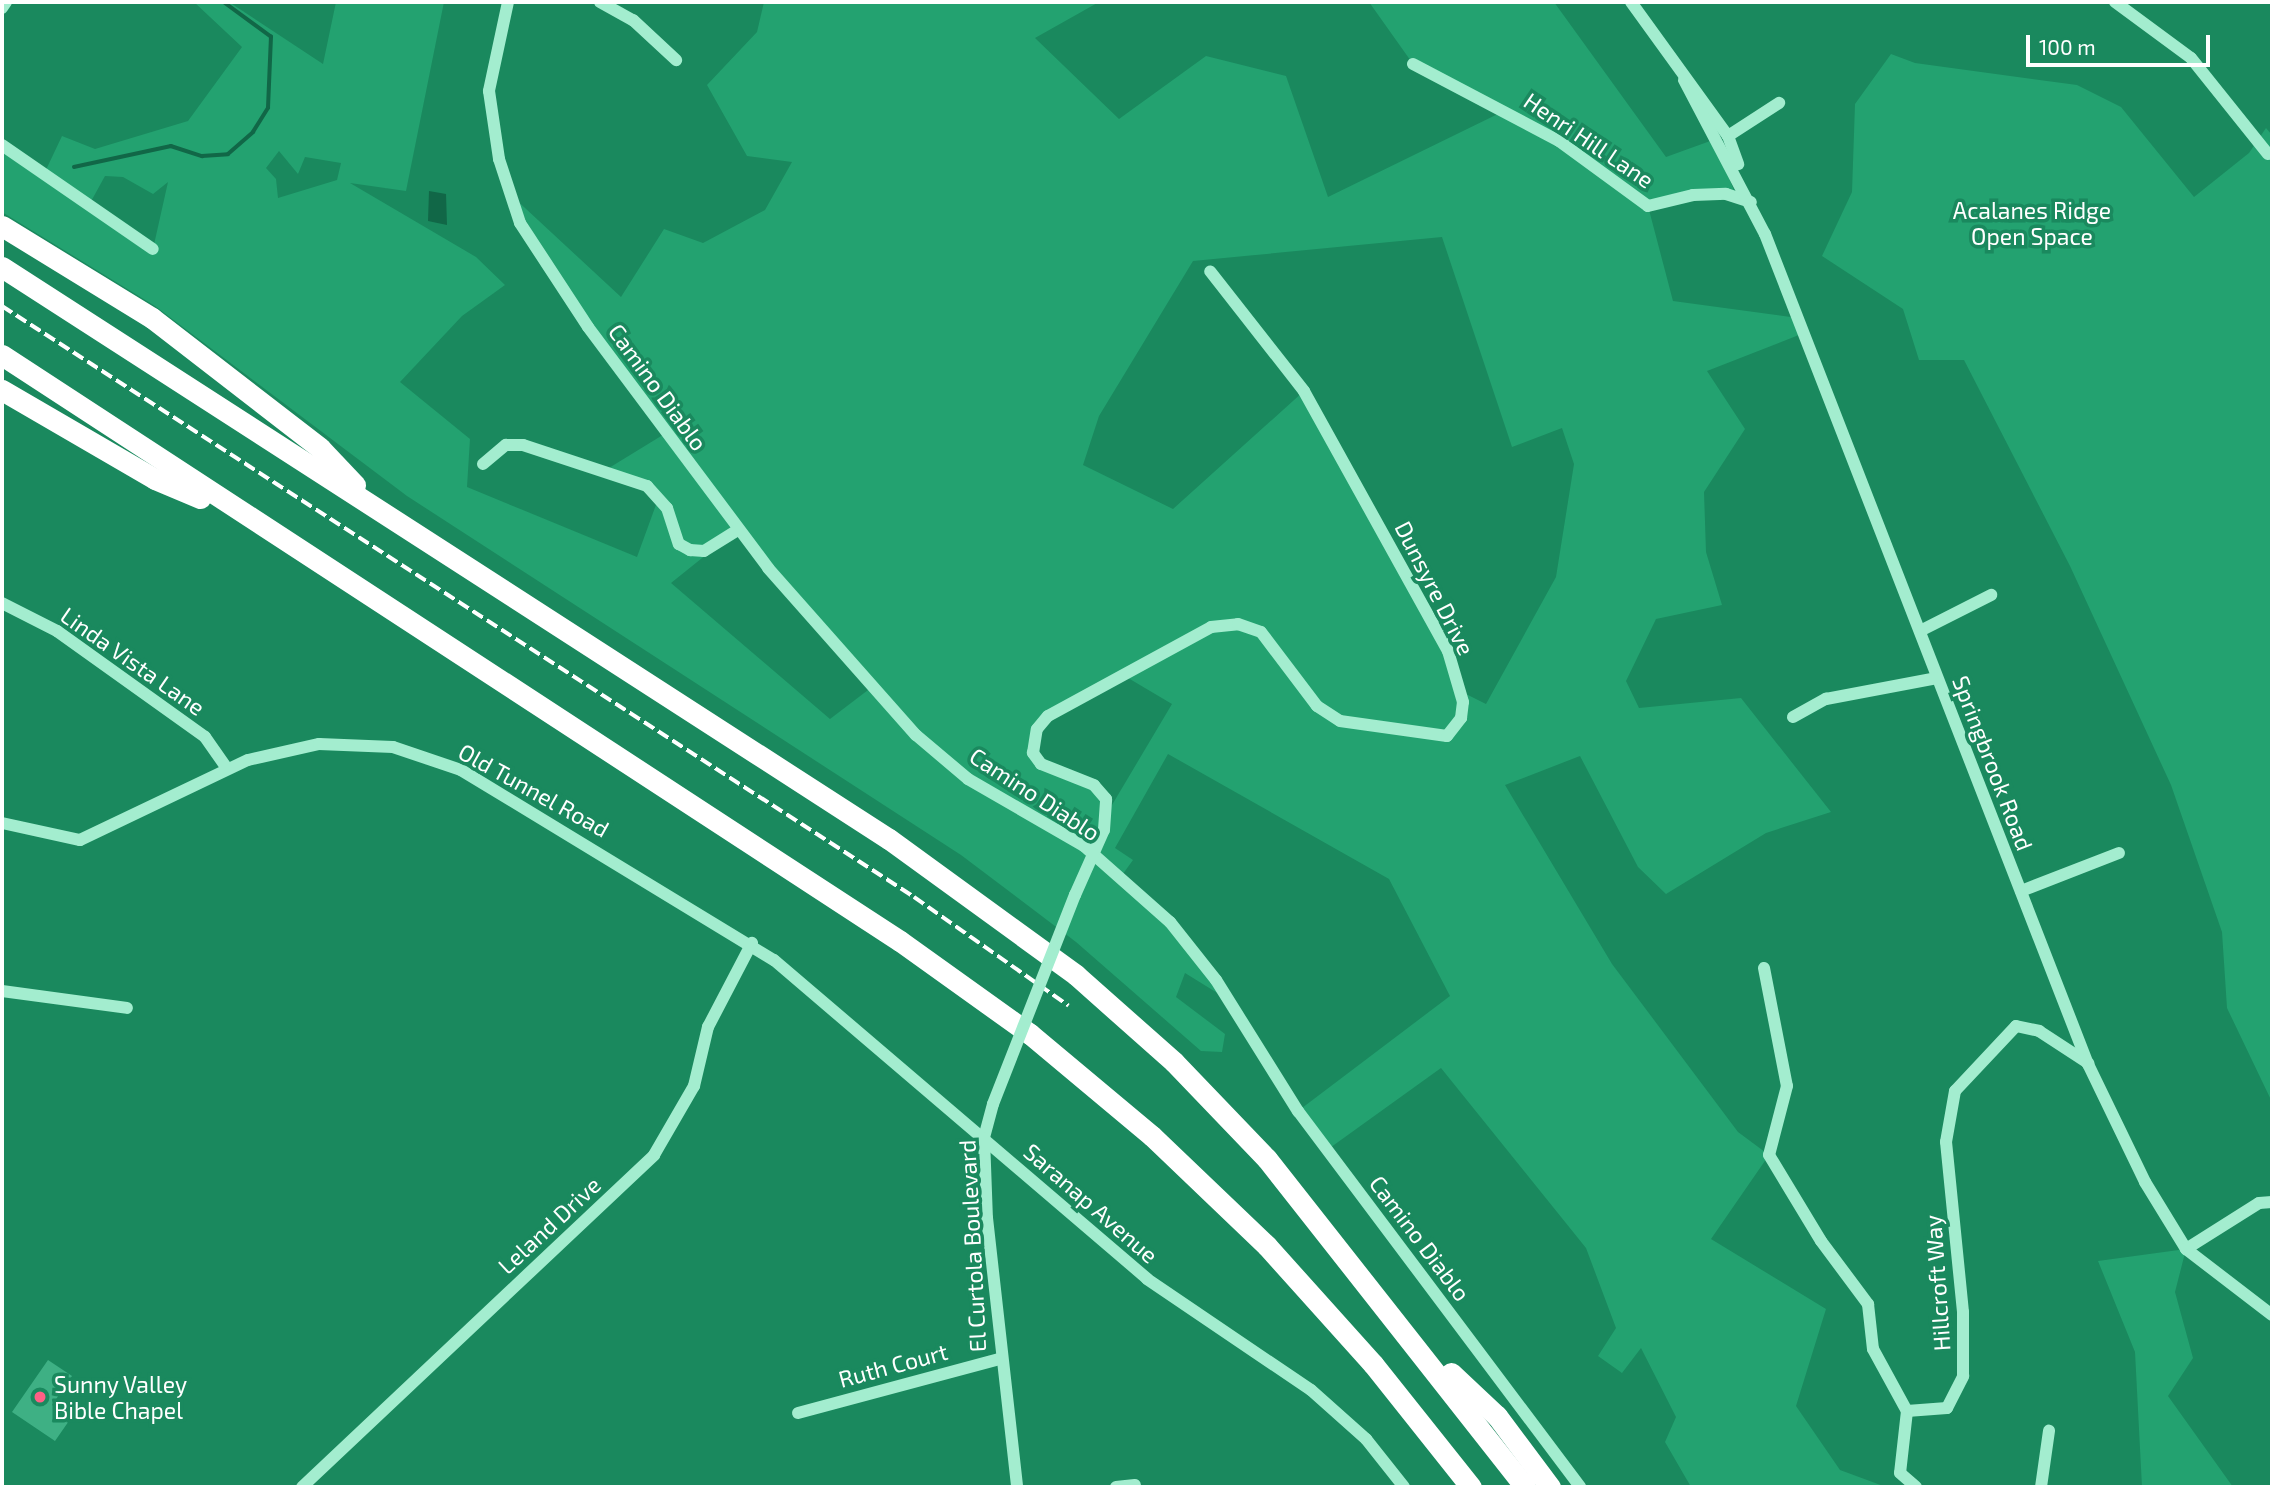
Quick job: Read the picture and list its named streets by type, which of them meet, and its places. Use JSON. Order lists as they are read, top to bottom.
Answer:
{
  "streets": {
    "street": [
      "Henri Hill Lane",
      "Camino Diablo",
      "Dunsyre Drive",
      "Linda Vista Lane",
      "Springbrook Road",
      "Old Tunnel Road",
      "Saranap Avenue",
      "Leland Drive",
      "El Curtola Boulevard",
      "Hillcroft Way",
      "Ruth Court"
    ]
  },
  "crossings": [
    ["Henri Hill Lane", "Springbrook Road"],
    ["Camino Diablo", "Dunsyre Drive"],
    ["Camino Diablo", "El Curtola Boulevard"],
    ["Dunsyre Drive", "El Curtola Boulevard"],
    ["Linda Vista Lane", "Old Tunnel Road"],
    ["Springbrook Road", "Hillcroft Way"],
    ["Old Tunnel Road", "Saranap Avenue"],
    ["Old Tunnel Road", "Leland Drive"],
    ["Saranap Avenue", "Leland Drive"],
    ["Saranap Avenue", "El Curtola Boulevard"],
    ["El Curtola Boulevard", "Ruth Court"]
  ],
  "parks": ["Acalanes Ridge Open Space"],
  "places": ["Sunny Valley Bible Chapel"],
  "scale_bar": "100 m"
}
